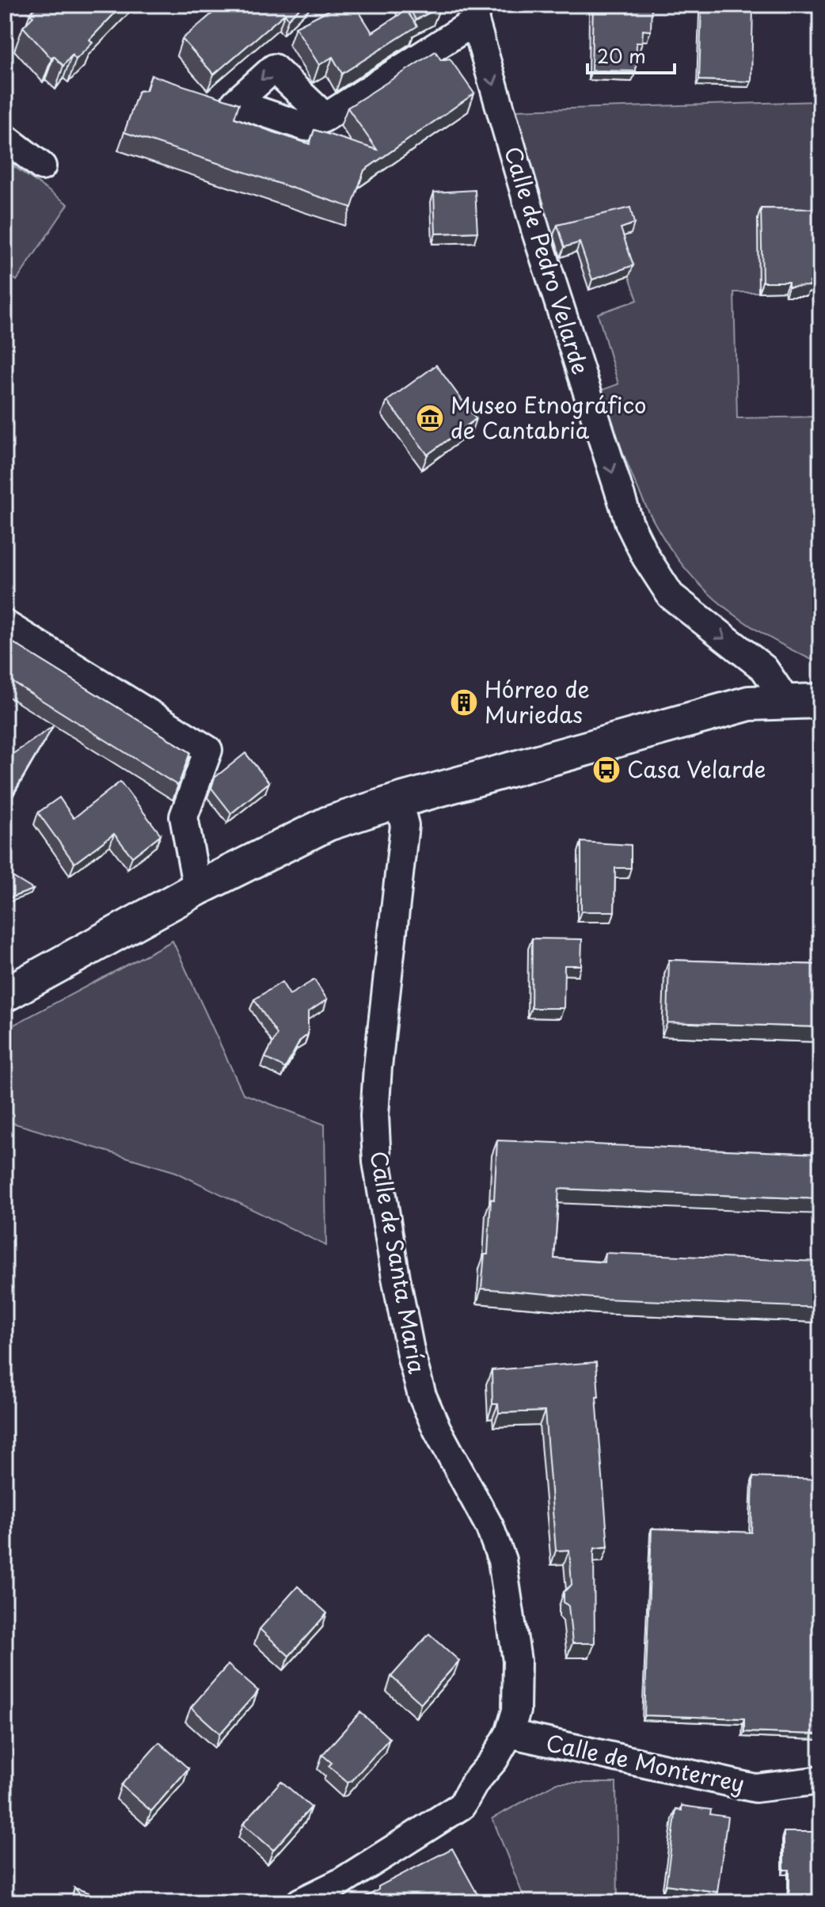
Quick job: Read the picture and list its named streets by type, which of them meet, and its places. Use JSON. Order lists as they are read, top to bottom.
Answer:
{
  "streets": {
    "street": ["Calle de Pedro Velarde", "Calle de Santa María", "Calle de Monterrey"]
  },
  "crossings": [
    ["Calle de Santa María", "Calle de Monterrey"]
  ],
  "one_way": ["Calle de Pedro Velarde"],
  "places": {
    "museum": ["Museo Etnográfico de Cantabria"],
    "building": ["Hórreo de Muriedas"],
    "bus stop": ["Casa Velarde"]
  },
  "scale_bar": "20 m"
}
